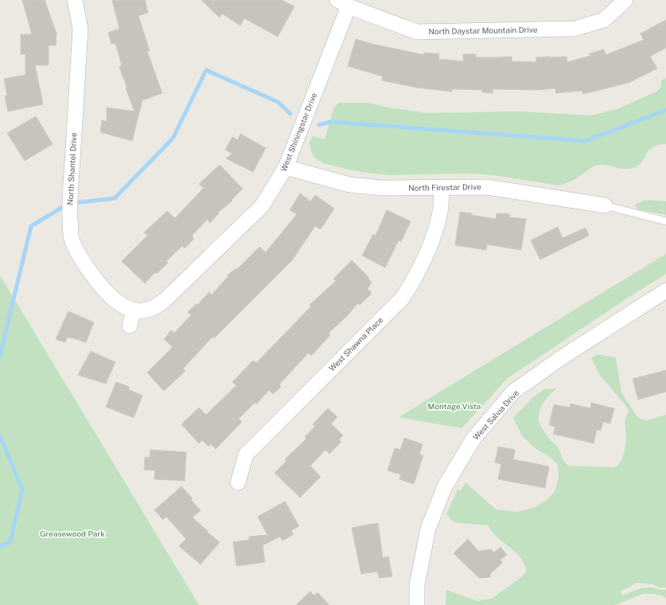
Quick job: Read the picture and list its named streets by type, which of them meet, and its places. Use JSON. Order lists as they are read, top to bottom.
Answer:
{
  "streets": {
    "street": [
      "North Daystar Mountain Drive",
      "West Shiningstar Drive",
      "North Shantel Drive",
      "North Firestar Drive",
      "West Shawna Place",
      "West Salvia Drive"
    ]
  },
  "crossings": [
    ["North Daystar Mountain Drive", "West Shiningstar Drive"],
    ["West Shiningstar Drive", "North Shantel Drive"],
    ["West Shiningstar Drive", "North Firestar Drive"],
    ["North Firestar Drive", "West Shawna Place"]
  ],
  "parks": ["Montage Vista", "Greasewood Park"]
}
